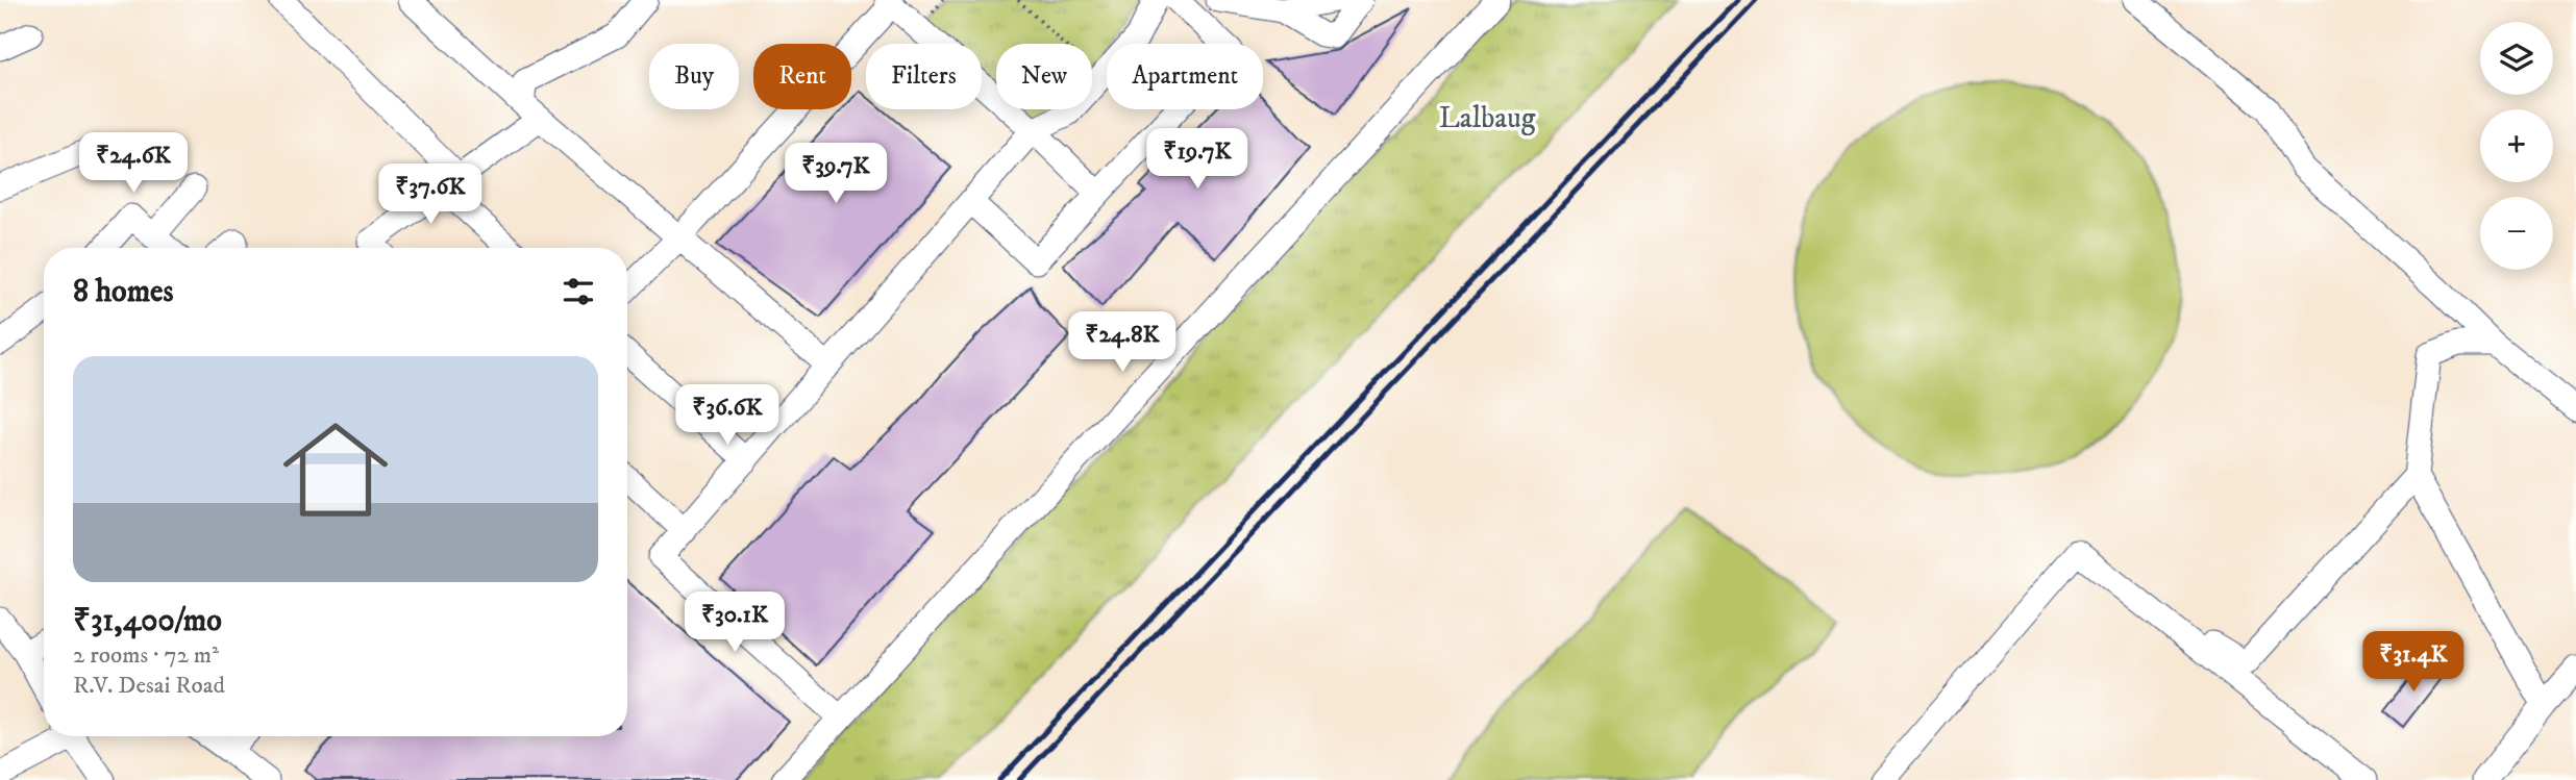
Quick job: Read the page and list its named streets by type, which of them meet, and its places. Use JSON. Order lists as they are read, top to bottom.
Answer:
{
  "parks": ["Lalbaug"],
  "page": {
    "map_buttons": ["+", "−"],
    "chip": [
      "Buy",
      "Rent",
      "Filters",
      "New",
      "Apartment"
    ],
    "price": [
      "₹19.7K",
      "₹24.6K",
      "₹39.7K",
      "₹37.6K",
      "₹24.8K",
      "₹36.6K",
      "₹30.1K",
      "₹31.4K"
    ],
    "heading": "8 homes",
    "list": [
      {
        "name": "₹31,400/mo",
        "note": "2 rooms · 72 m² · R.V. Desai Road"
      }
    ]
  }
}
